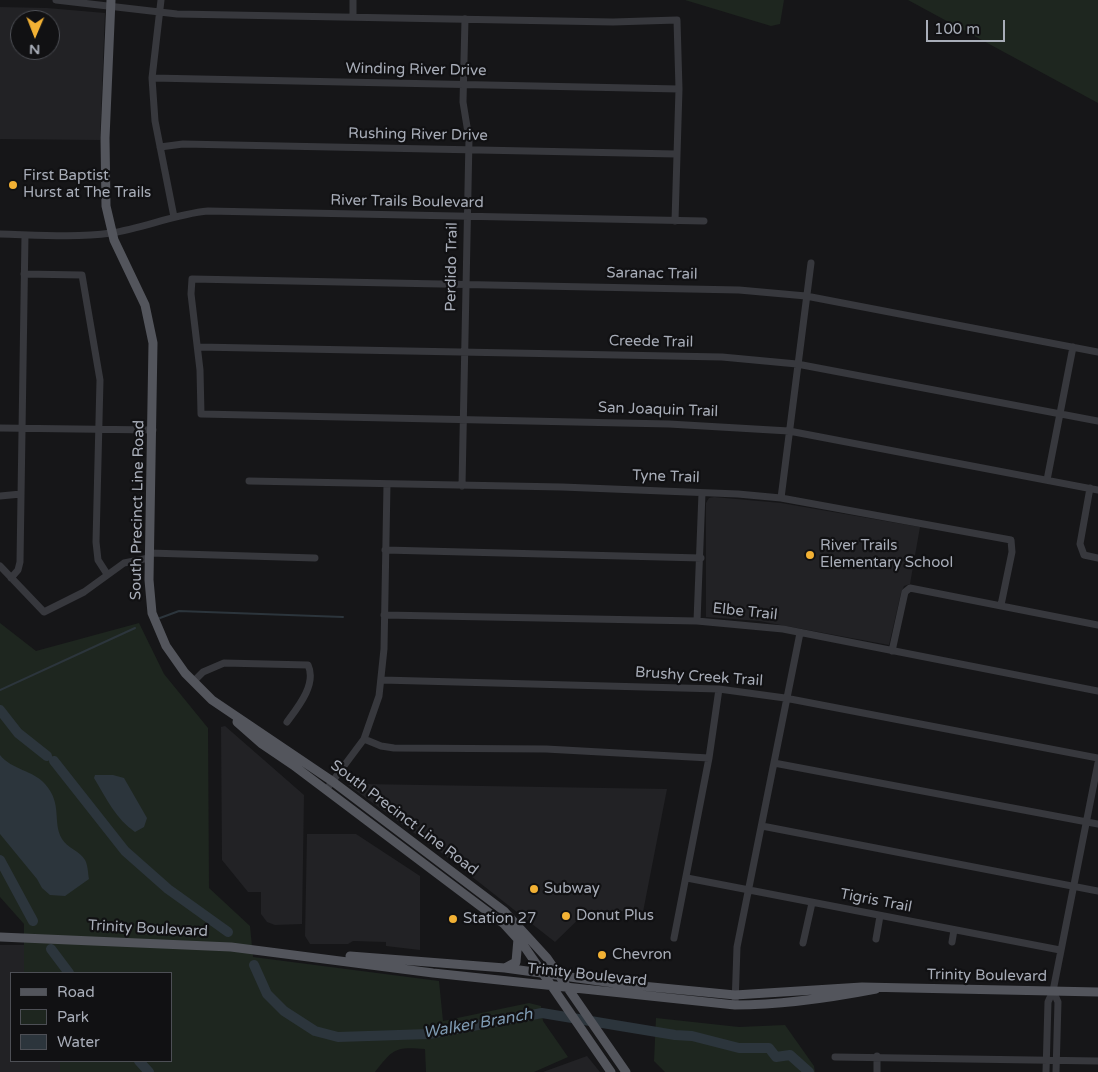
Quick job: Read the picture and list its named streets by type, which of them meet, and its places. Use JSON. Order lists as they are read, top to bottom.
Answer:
{
  "streets": {
    "main road": ["South Precinct Line Road", "Trinity Boulevard"],
    "street": [
      "Winding River Drive",
      "Rushing River Drive",
      "River Trails Boulevard",
      "Perdido Trail",
      "Saranac Trail",
      "Creede Trail",
      "San Joaquin Trail",
      "Tyne Trail",
      "Elbe Trail",
      "Brushy Creek Trail",
      "Tigris Trail"
    ]
  },
  "crossings": [
    ["Winding River Drive", "Perdido Trail"],
    ["Rushing River Drive", "Perdido Trail"],
    ["River Trails Boulevard", "Perdido Trail"],
    ["River Trails Boulevard", "South Precinct Line Road"],
    ["Perdido Trail", "Saranac Trail"],
    ["Perdido Trail", "Creede Trail"],
    ["Perdido Trail", "San Joaquin Trail"],
    ["Perdido Trail", "Tyne Trail"],
    ["Saranac Trail", "Creede Trail"],
    ["Saranac Trail", "San Joaquin Trail"],
    ["Creede Trail", "San Joaquin Trail"],
    ["South Precinct Line Road", "Trinity Boulevard"]
  ],
  "water": ["Walker Branch"],
  "places": [
    "First Baptist Hurst at The Trails",
    "River Trails Elementary School",
    "Subway",
    "Donut Plus",
    "Station 27",
    "Chevron"
  ],
  "legend": ["Road", "Park", "Water"],
  "scale_bar": "100 m",
  "north": "bottom"
}
